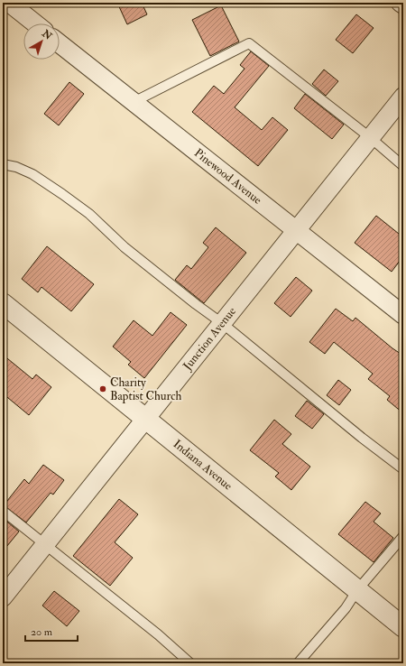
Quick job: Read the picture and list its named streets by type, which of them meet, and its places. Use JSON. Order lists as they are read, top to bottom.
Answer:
{
  "streets": {
    "street": ["Pinewood Avenue", "Junction Avenue", "Indiana Avenue"]
  },
  "crossings": [
    ["Pinewood Avenue", "Junction Avenue"],
    ["Junction Avenue", "Indiana Avenue"]
  ],
  "places": ["Charity Baptist Church"],
  "scale_bar": "20 m",
  "north": "top right"
}
